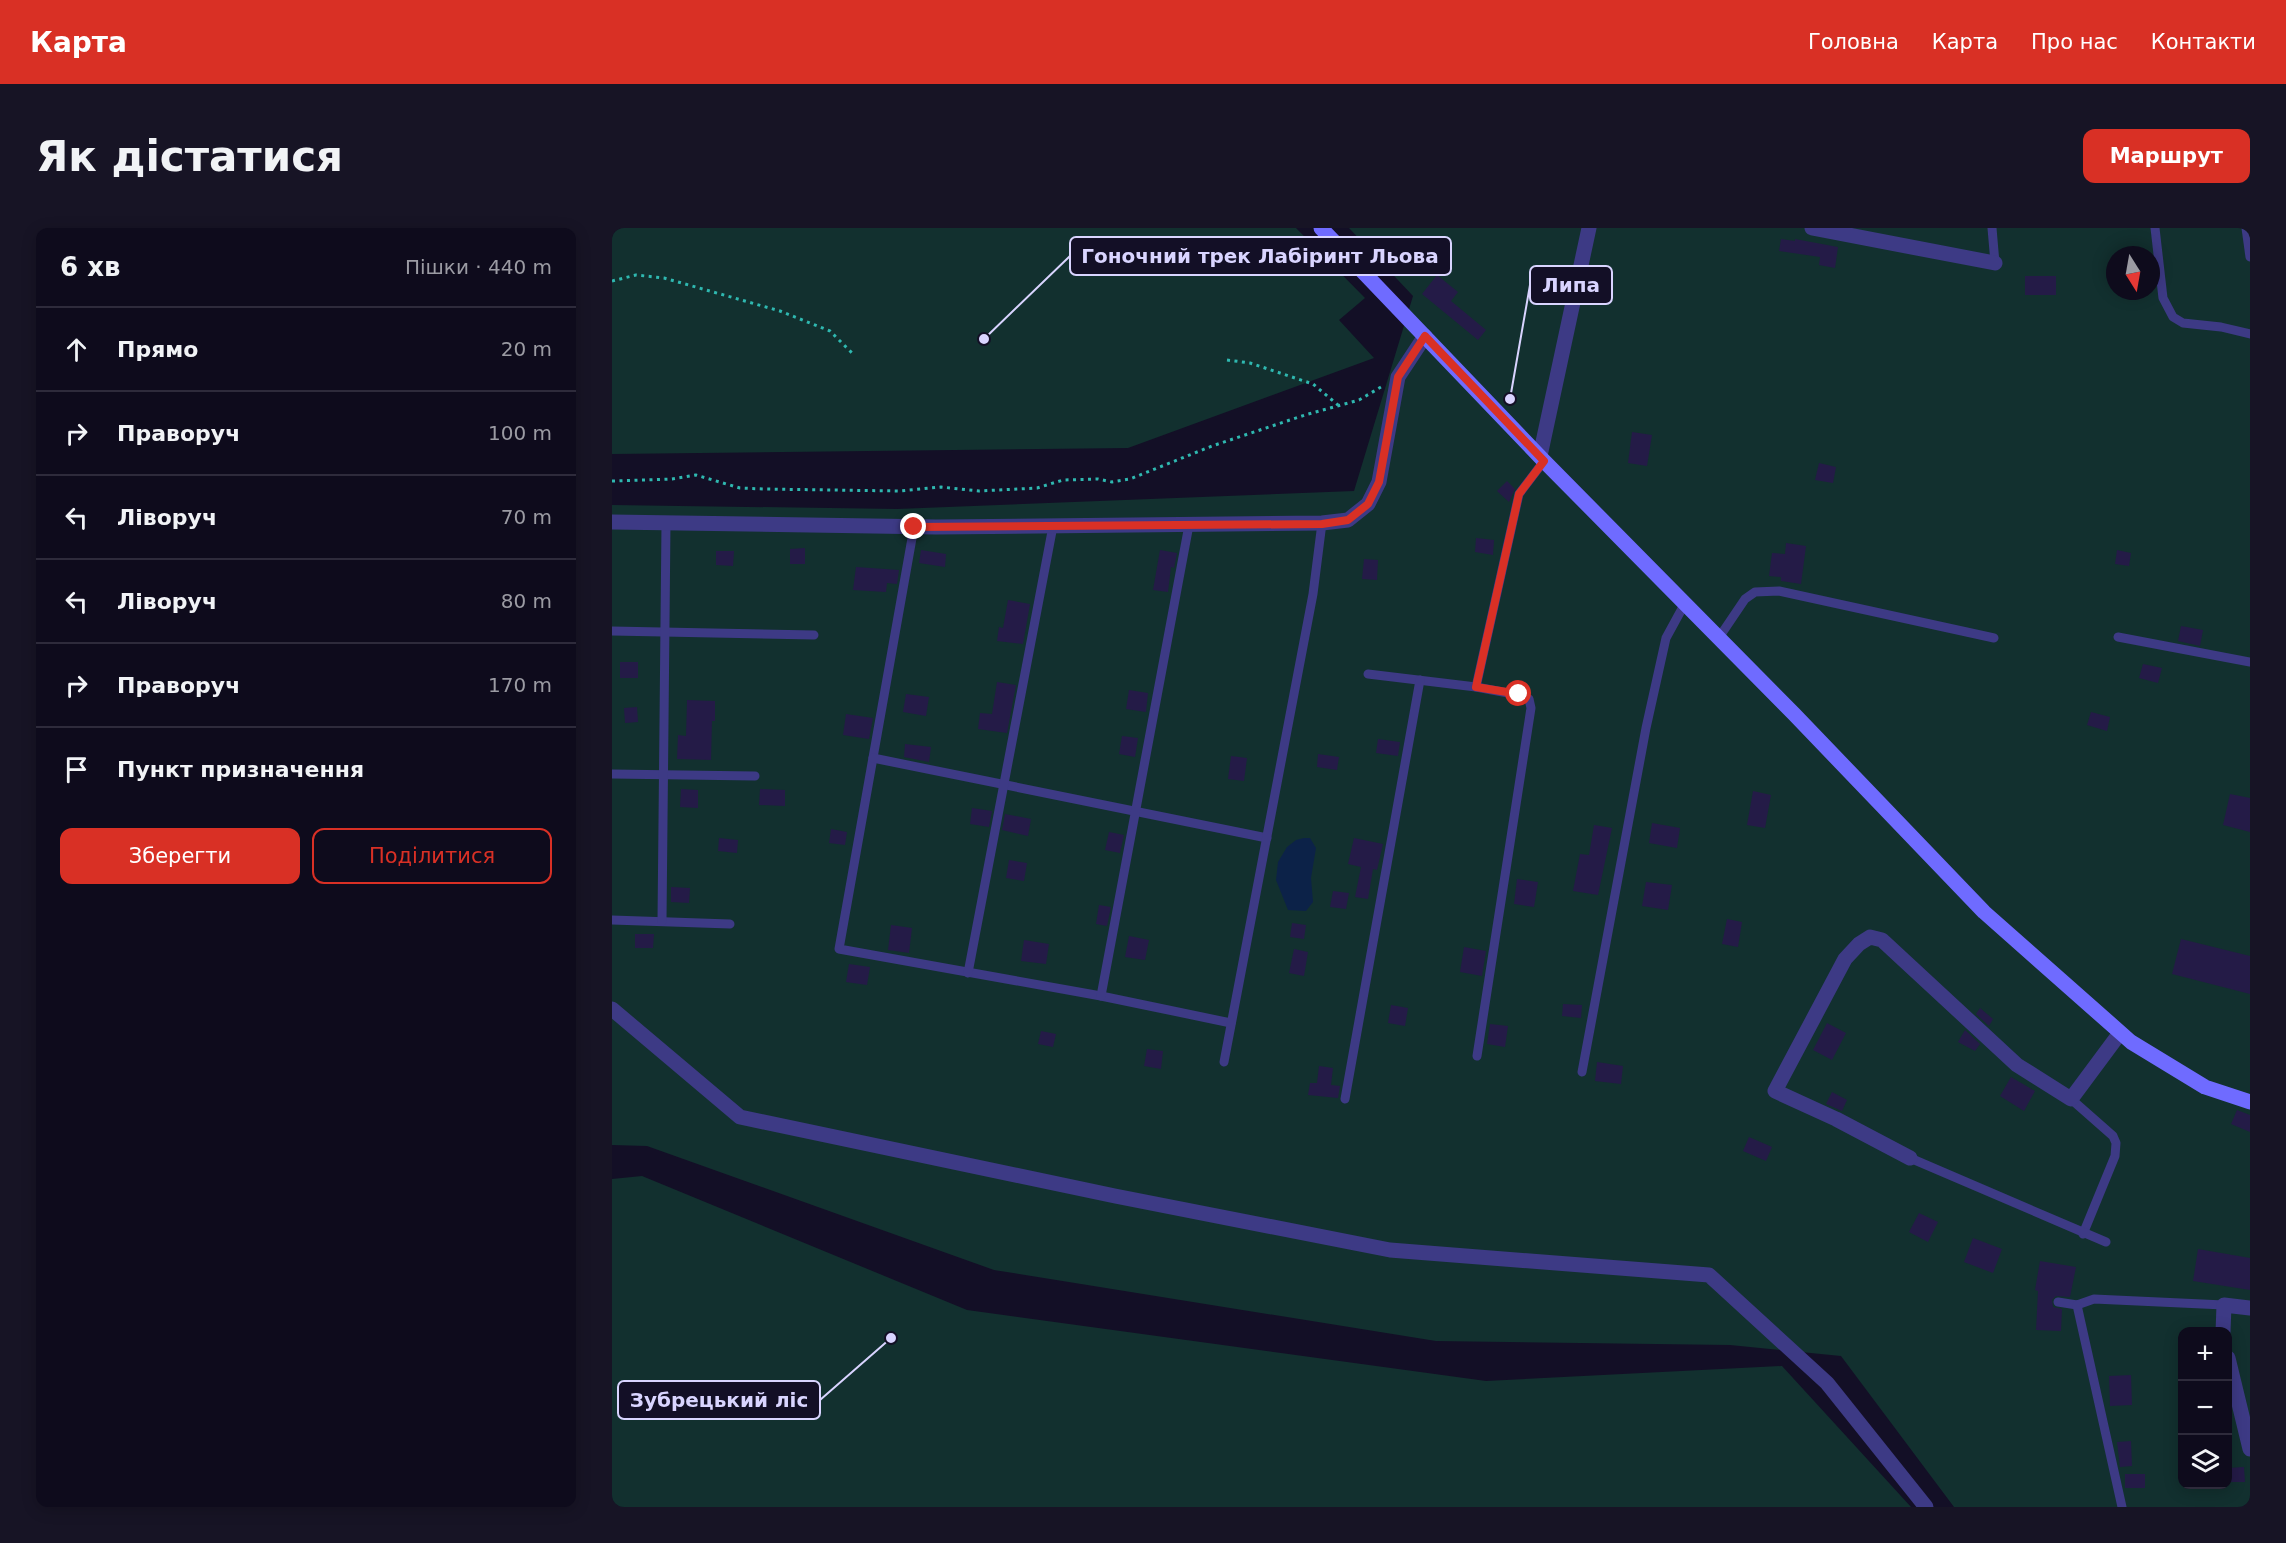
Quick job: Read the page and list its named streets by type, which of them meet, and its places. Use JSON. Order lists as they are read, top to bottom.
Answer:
{
  "places": ["Гоночний трек Лабіринт Льова", "Липа", "Зубрецький ліс"],
  "north": "bottom",
  "page": {
    "header": "Карта",
    "nav": [
      "Головна",
      "Карта",
      "Про нас",
      "Контакти"
    ],
    "buttons": [
      "Маршрут",
      ["Зберегти", "Поділитися"]
    ],
    "title": "Як дістатися",
    "heading": ["6 хв", "Пішки · 440 m"],
    "list": [
      ["Прямо", "20 m"],
      ["Праворуч", "100 m"],
      ["Ліворуч", "70 m"],
      ["Ліворуч", "80 m"],
      ["Праворуч", "170 m"],
      "Пункт призначення"
    ],
    "map_buttons": ["+", "−"]
  }
}
